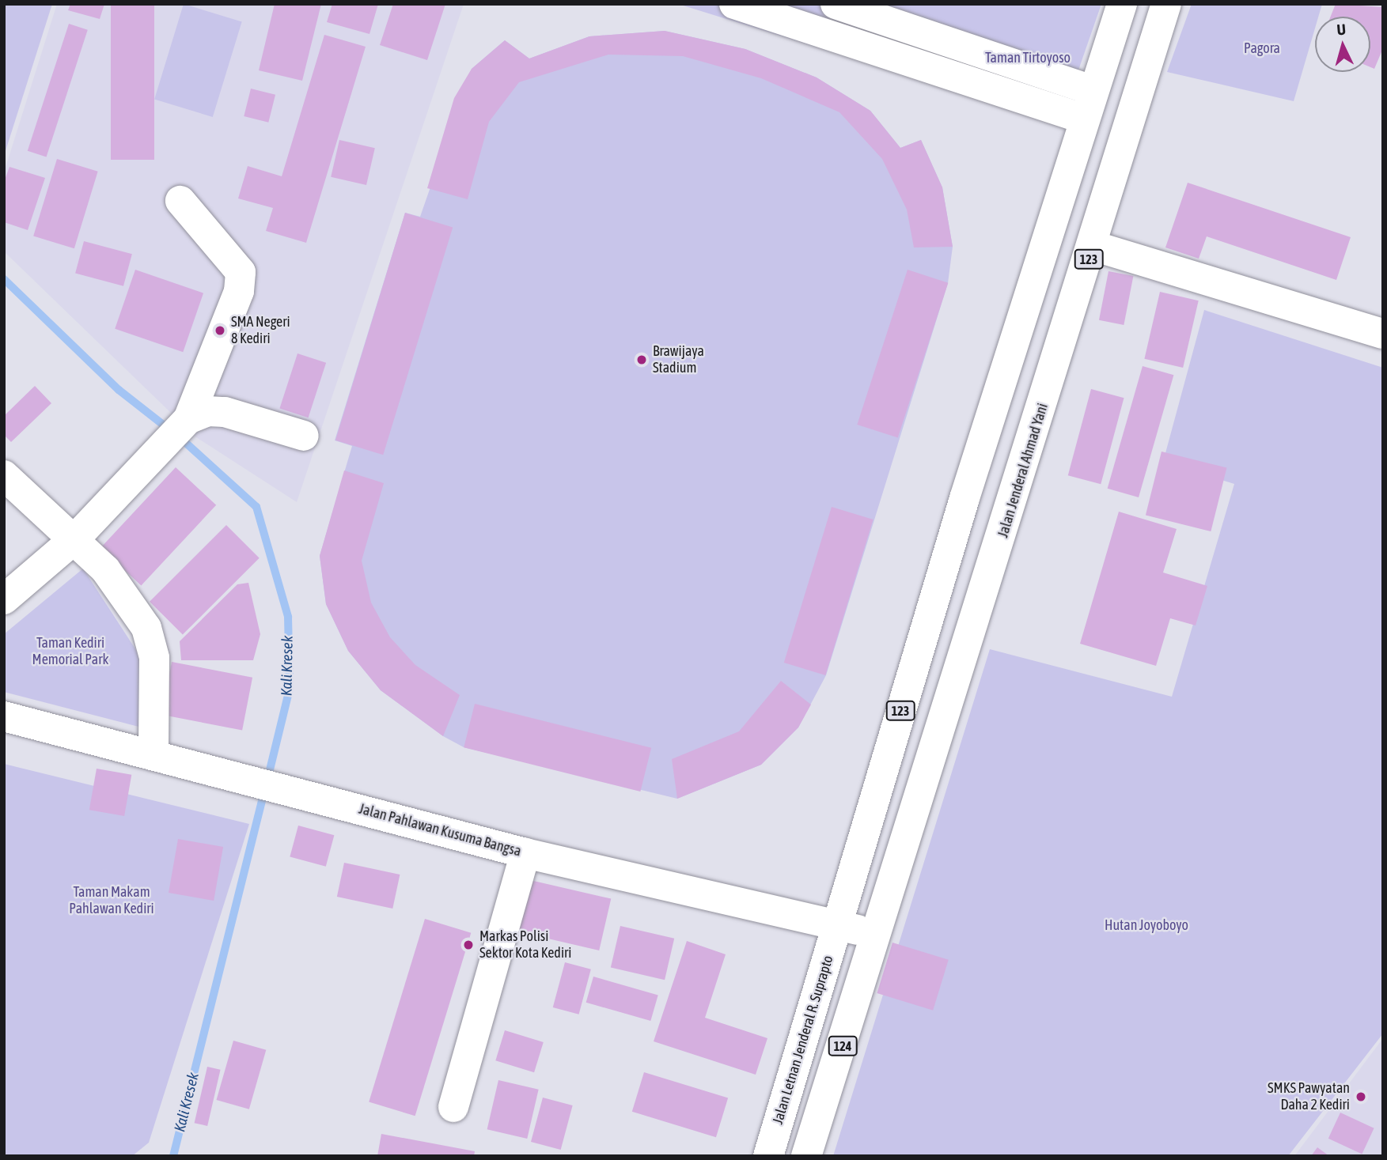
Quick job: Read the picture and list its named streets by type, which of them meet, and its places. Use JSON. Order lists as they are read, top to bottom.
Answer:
{
  "streets": {
    "main road": [
      "123",
      "Jalan Jenderal Ahmad Yani",
      "Jalan Pahlawan Kusuma Bangsa",
      "Jalan Letnan Jenderal R. Suprapto",
      "124"
    ]
  },
  "crossings": [
    ["123", "Jalan Pahlawan Kusuma Bangsa"],
    ["123", "Jalan Letnan Jenderal R. Suprapto"],
    ["Jalan Jenderal Ahmad Yani", "Jalan Pahlawan Kusuma Bangsa"],
    ["Jalan Jenderal Ahmad Yani", "124"],
    ["Jalan Pahlawan Kusuma Bangsa", "Jalan Letnan Jenderal R. Suprapto"],
    ["Jalan Pahlawan Kusuma Bangsa", "124"]
  ],
  "water": ["Kali Kresek"],
  "parks": [
    "Pagora",
    "Taman Tirtoyoso",
    "Taman Kediri Memorial Park",
    "Taman Makam Pahlawan Kediri",
    "Hutan Joyoboyo"
  ],
  "places": [
    "SMA Negeri 8 Kediri",
    "Brawijaya Stadium",
    "Markas Polisi Sektor Kota Kediri",
    "SMKS Pawyatan Daha 2 Kediri"
  ],
  "north": "top"
}
